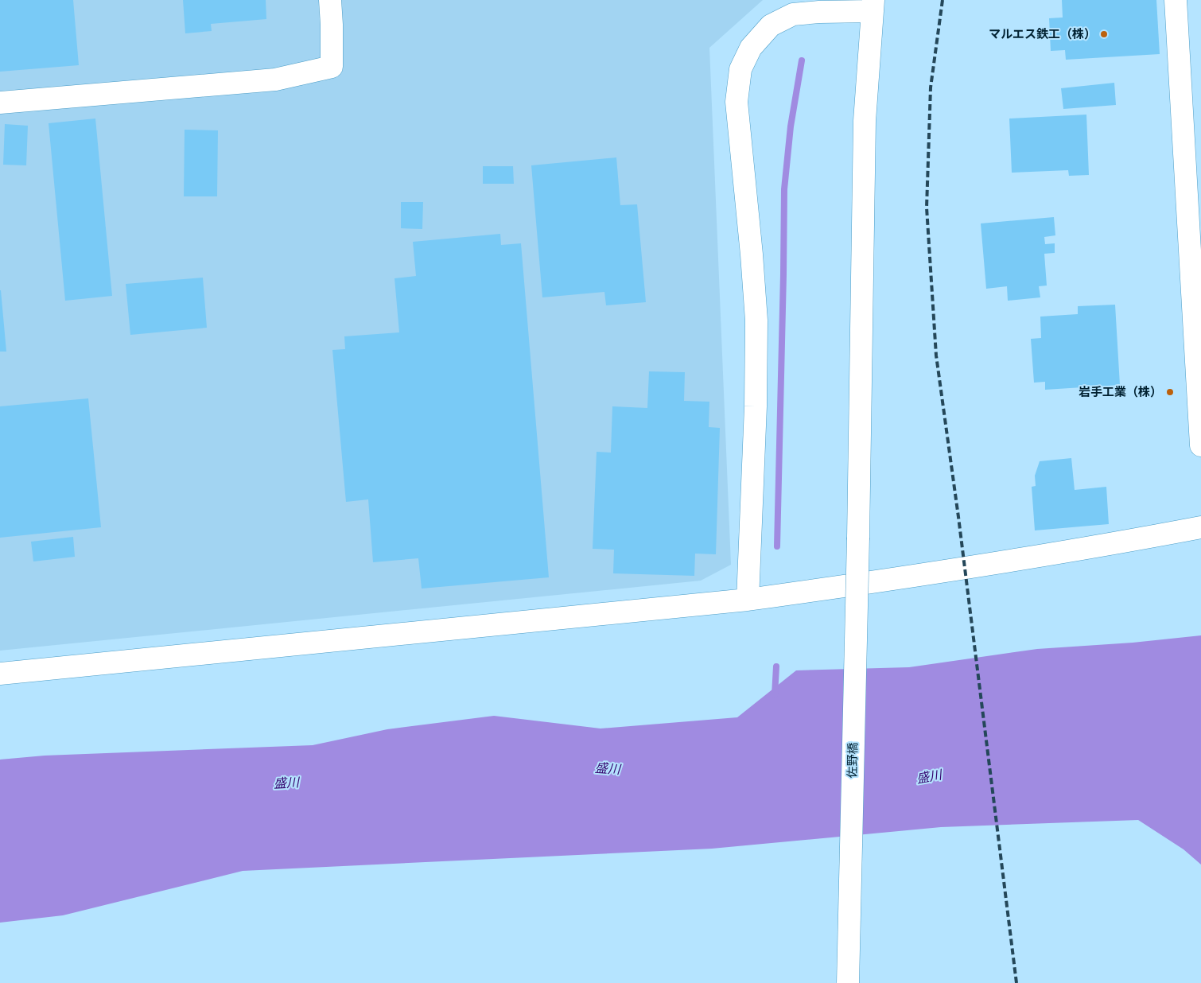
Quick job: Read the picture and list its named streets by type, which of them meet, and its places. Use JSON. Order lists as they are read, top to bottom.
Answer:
{
  "streets": {
    "street": ["佐野橋"]
  },
  "water": ["盛川"],
  "places": ["マルエス鉄工（株）", "岩手工業（株）"]
}
